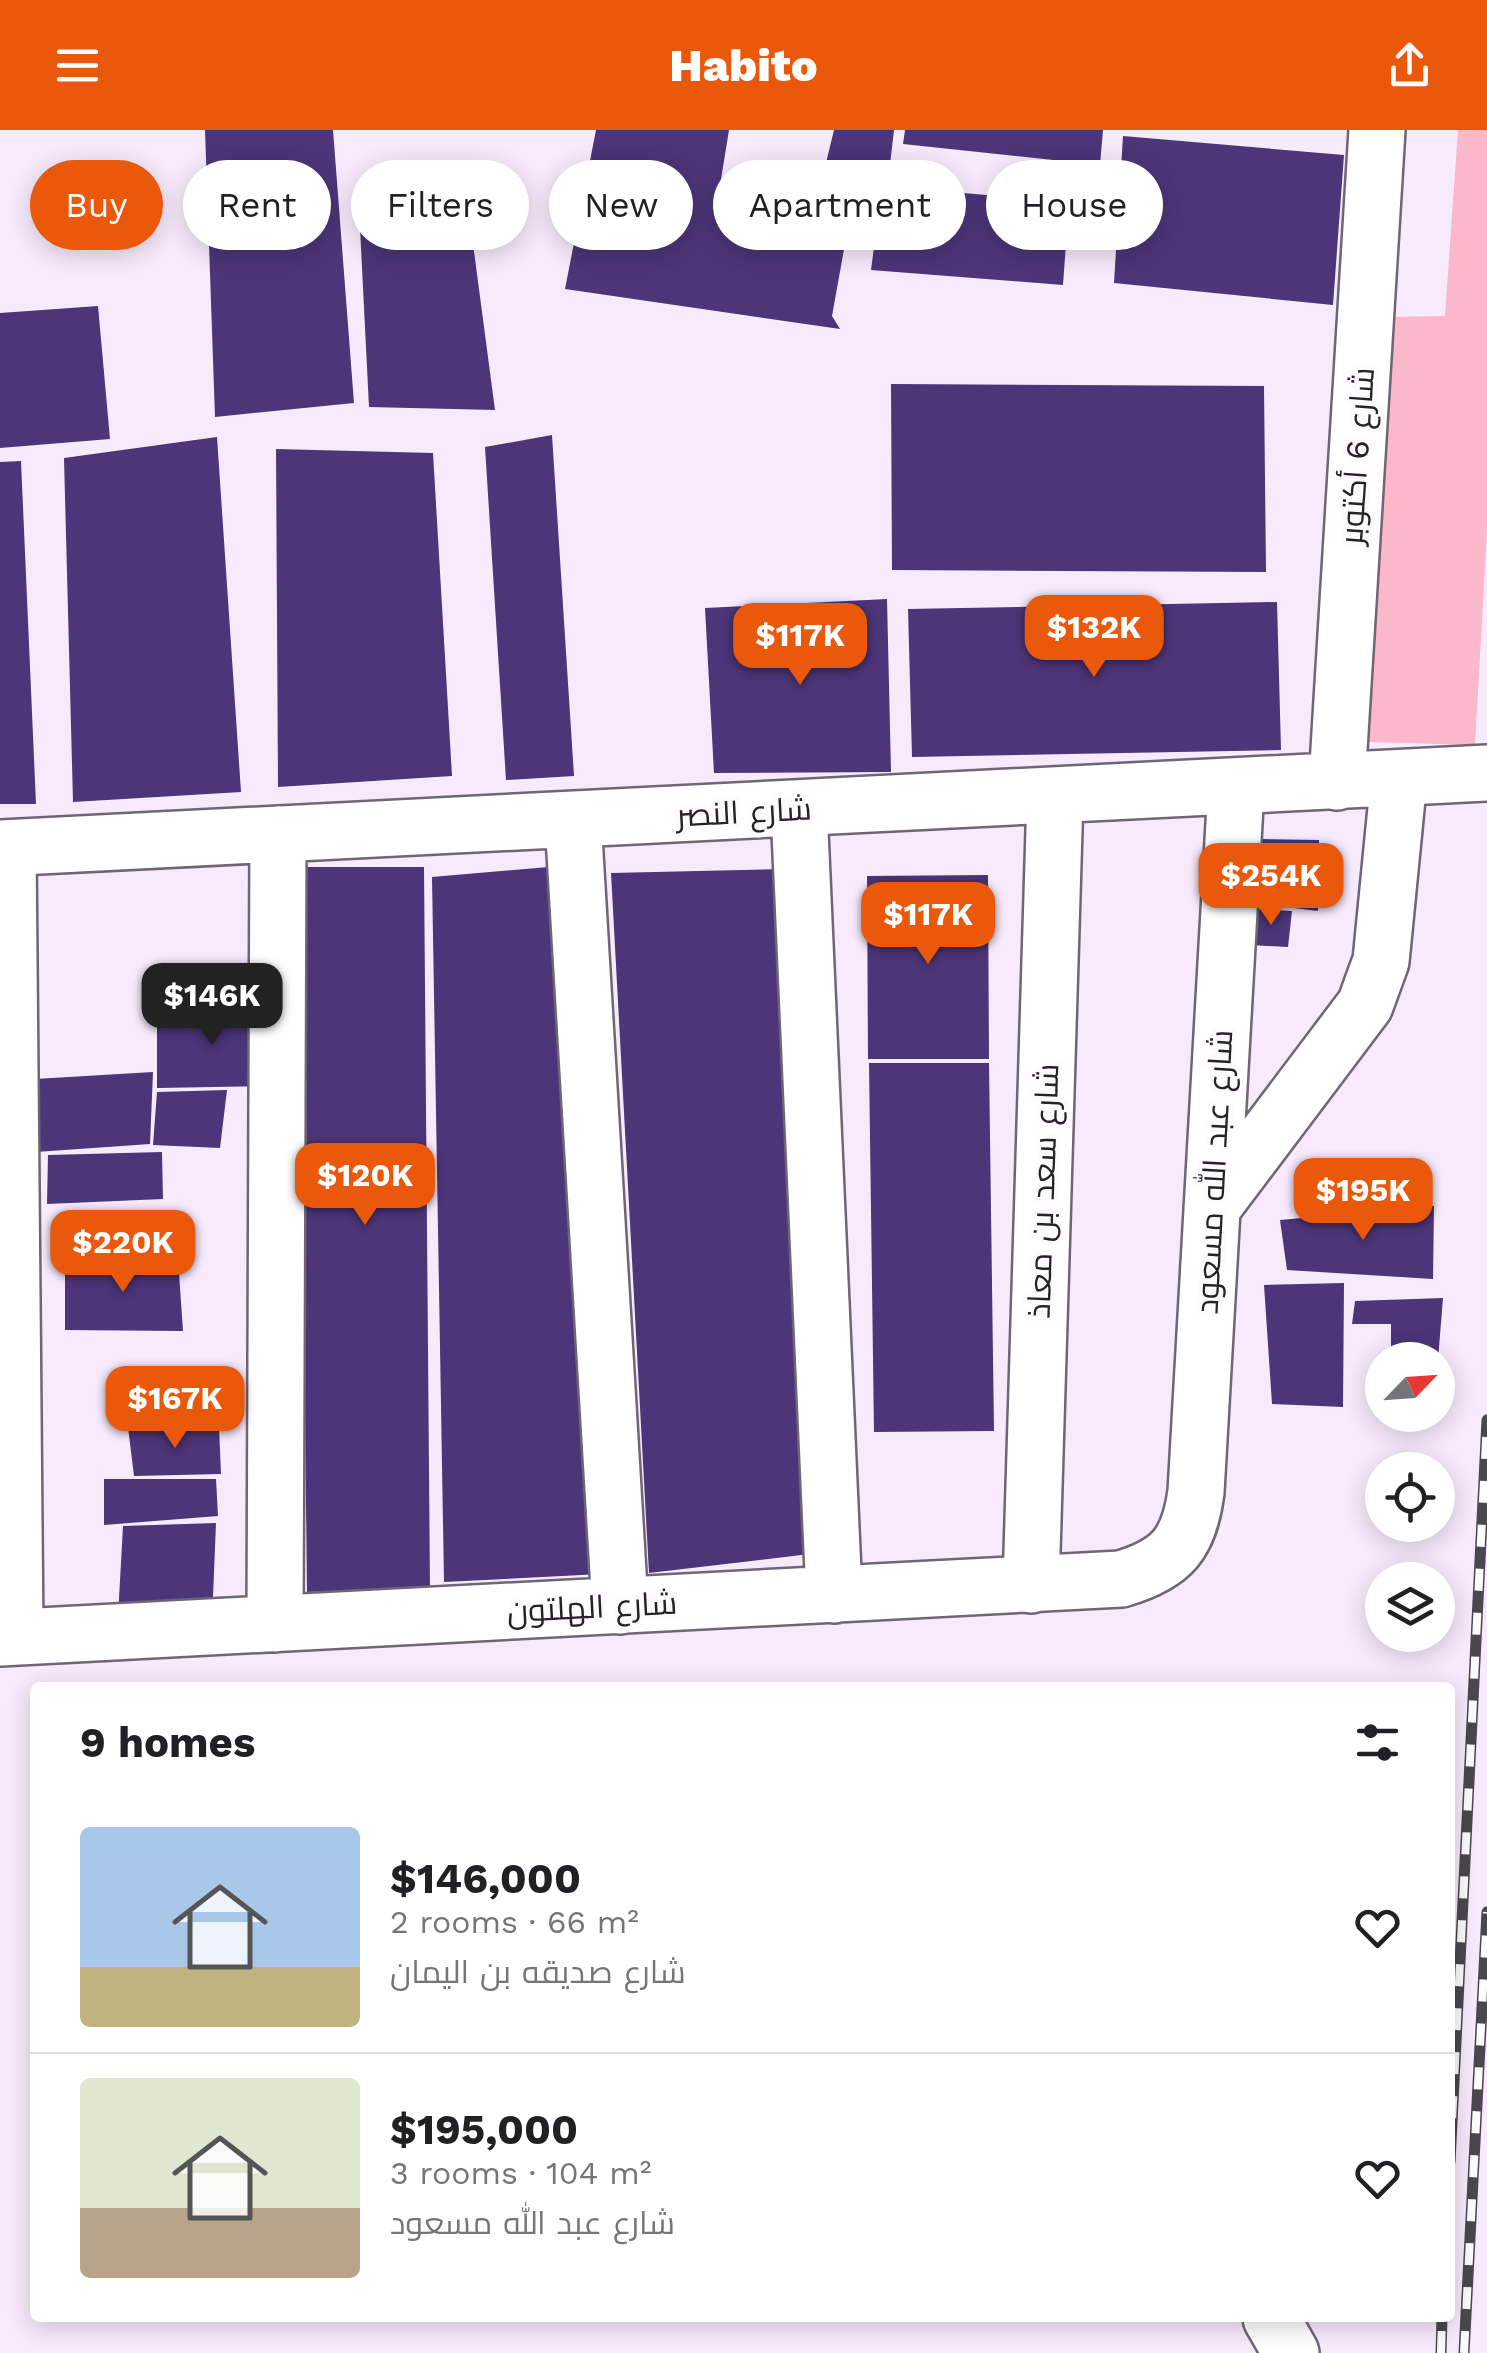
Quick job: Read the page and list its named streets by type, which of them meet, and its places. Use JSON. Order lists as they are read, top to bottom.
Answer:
{
  "streets": {
    "street": [
      "شارع 6 أكتوبر",
      "شارع النصر",
      "شارع عبد الله مسعود",
      "شارع سعد بن معاذ",
      "شارع الهلتون"
    ]
  },
  "crossings": [
    ["شارع 6 أكتوبر", "شارع النصر"],
    ["شارع النصر", "شارع عبد الله مسعود"],
    ["شارع النصر", "شارع سعد بن معاذ"],
    ["شارع عبد الله مسعود", "شارع الهلتون"],
    ["شارع سعد بن معاذ", "شارع الهلتون"]
  ],
  "north": "top right",
  "page": {
    "header": "Habito",
    "chip": [
      "Buy",
      "Rent",
      "Filters",
      "New",
      "Apartment",
      "House"
    ],
    "price": [
      "$132K",
      "$117K",
      "$254K",
      "$117K",
      "$146K",
      "$120K",
      "$195K",
      "$220K",
      "$167K"
    ],
    "heading": "9 homes",
    "list": [
      {
        "name": "$146,000",
        "note": "2 rooms · 66 m² · شارع صديقه بن اليمان"
      },
      {
        "name": "$195,000",
        "note": "3 rooms · 104 m² · شارع عبد الله مسعود"
      }
    ]
  }
}
